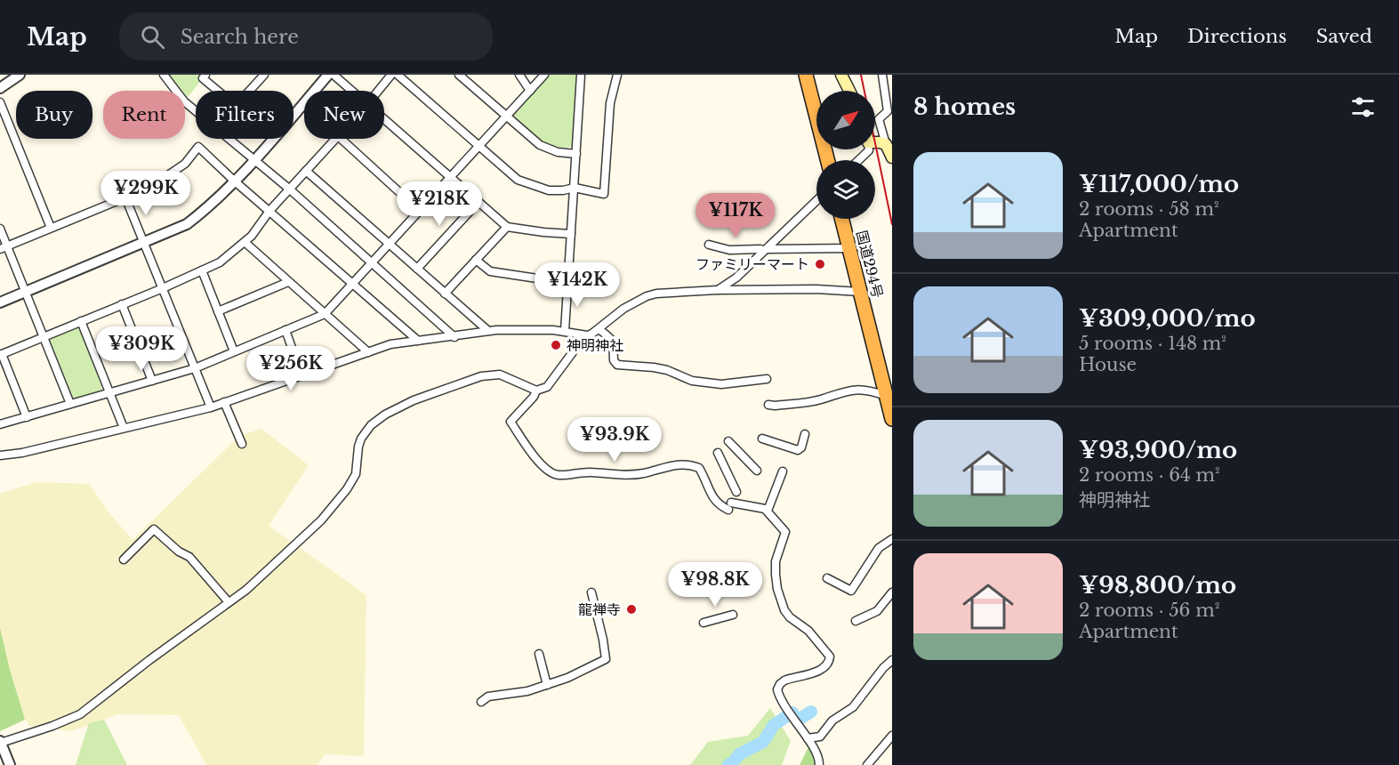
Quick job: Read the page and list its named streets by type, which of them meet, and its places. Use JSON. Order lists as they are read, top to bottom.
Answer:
{
  "streets": {
    "highway": ["国道294号"]
  },
  "places": ["ファミリーマート", "神明神社", "龍禅寺"],
  "north": "top right",
  "page": {
    "header": "Map",
    "search": "Search here",
    "nav": ["Map", "Directions", "Saved"],
    "heading": "8 homes",
    "chip": [
      "Buy",
      "Rent",
      "Filters",
      "New"
    ],
    "list": [
      {
        "name": "¥117,000/mo",
        "note": "2 rooms · 58 m² · Apartment"
      },
      {
        "name": "¥309,000/mo",
        "note": "5 rooms · 148 m² · House"
      },
      {
        "name": "¥93,900/mo",
        "note": "2 rooms · 64 m² · 神明神社"
      },
      {
        "name": "¥98,800/mo",
        "note": "2 rooms · 56 m² · Apartment"
      }
    ],
    "price": [
      "¥299K",
      "¥218K",
      "¥117K",
      "¥142K",
      "¥309K",
      "¥256K",
      "¥93.9K",
      "¥98.8K"
    ]
  }
}
